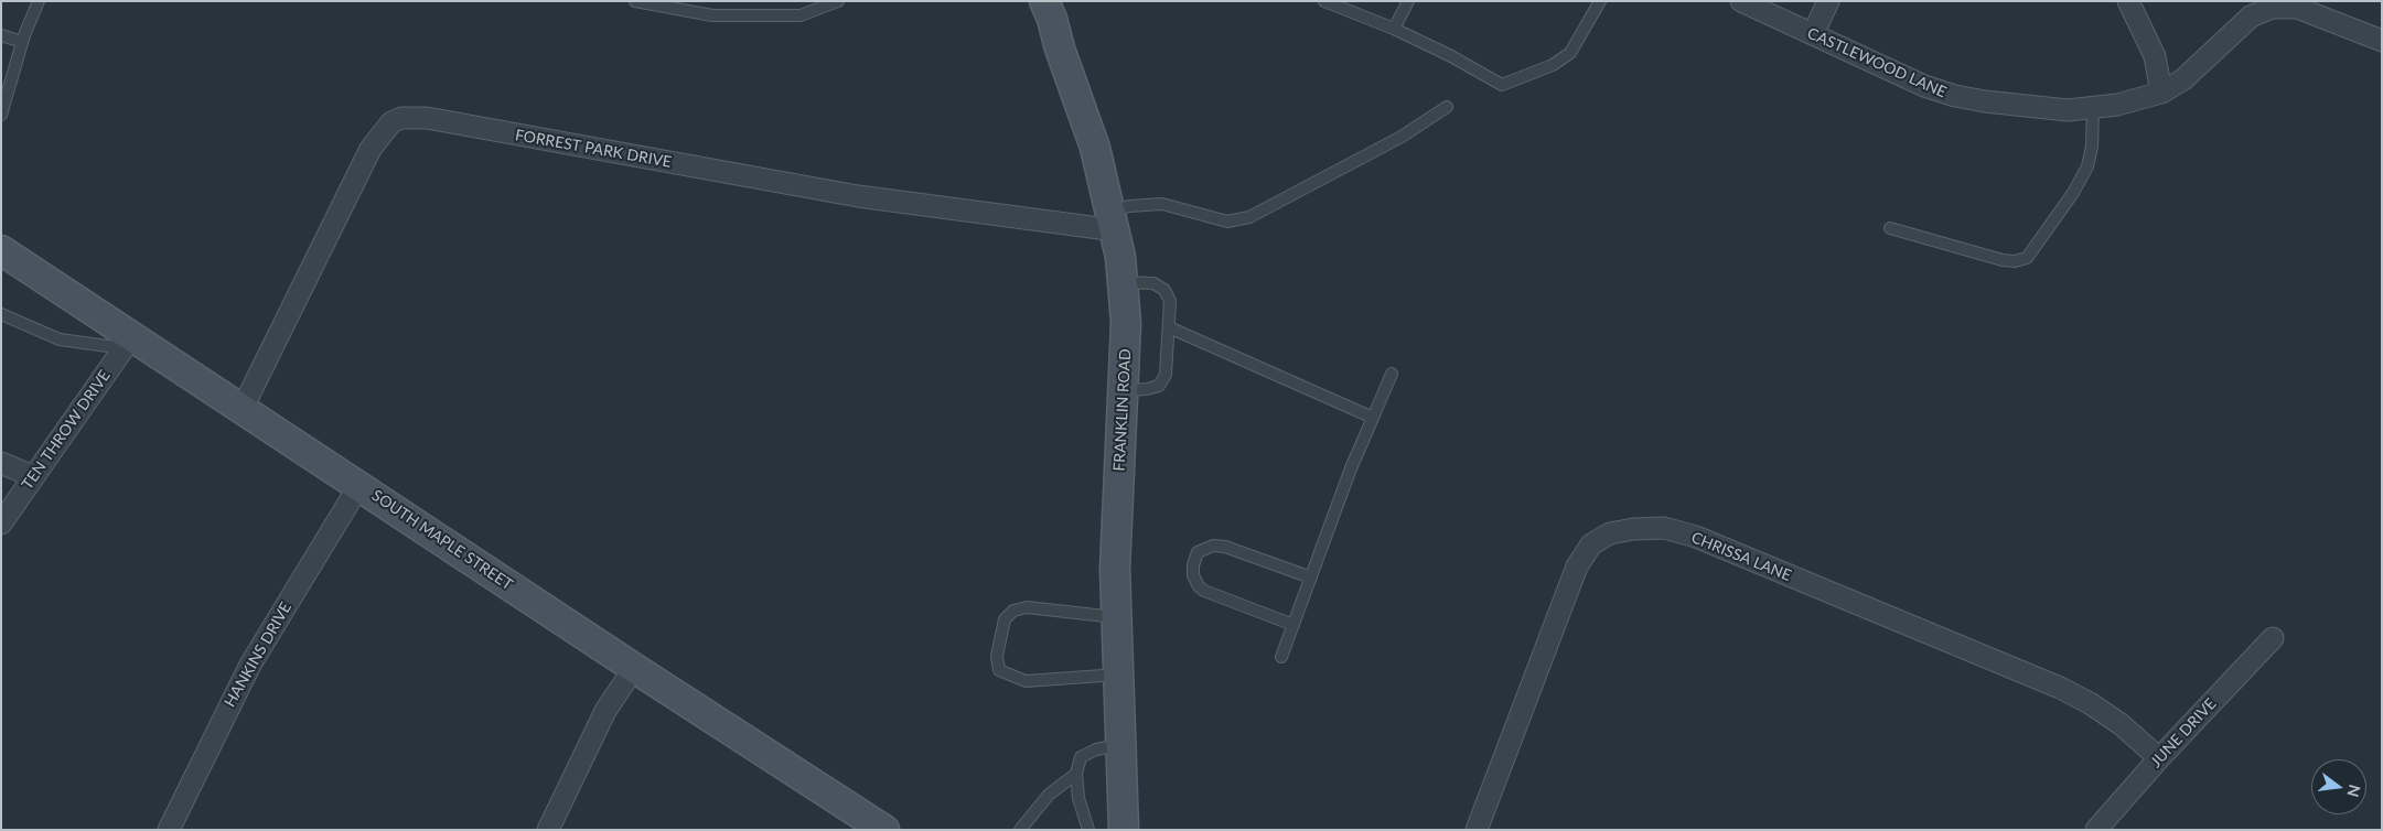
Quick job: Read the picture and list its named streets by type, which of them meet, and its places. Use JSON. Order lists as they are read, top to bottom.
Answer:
{
  "streets": {
    "street": [
      "CASTLEWOOD LANE",
      "FORREST PARK DRIVE",
      "FRANKLIN ROAD",
      "TEN THROW DRIVE",
      "SOUTH MAPLE STREET",
      "CHRISSA LANE",
      "HANKINS DRIVE",
      "JUNE DRIVE"
    ]
  },
  "crossings": [
    ["FORREST PARK DRIVE", "FRANKLIN ROAD"],
    ["FORREST PARK DRIVE", "SOUTH MAPLE STREET"],
    ["TEN THROW DRIVE", "SOUTH MAPLE STREET"],
    ["SOUTH MAPLE STREET", "HANKINS DRIVE"],
    ["CHRISSA LANE", "JUNE DRIVE"]
  ],
  "north": "right"
}
